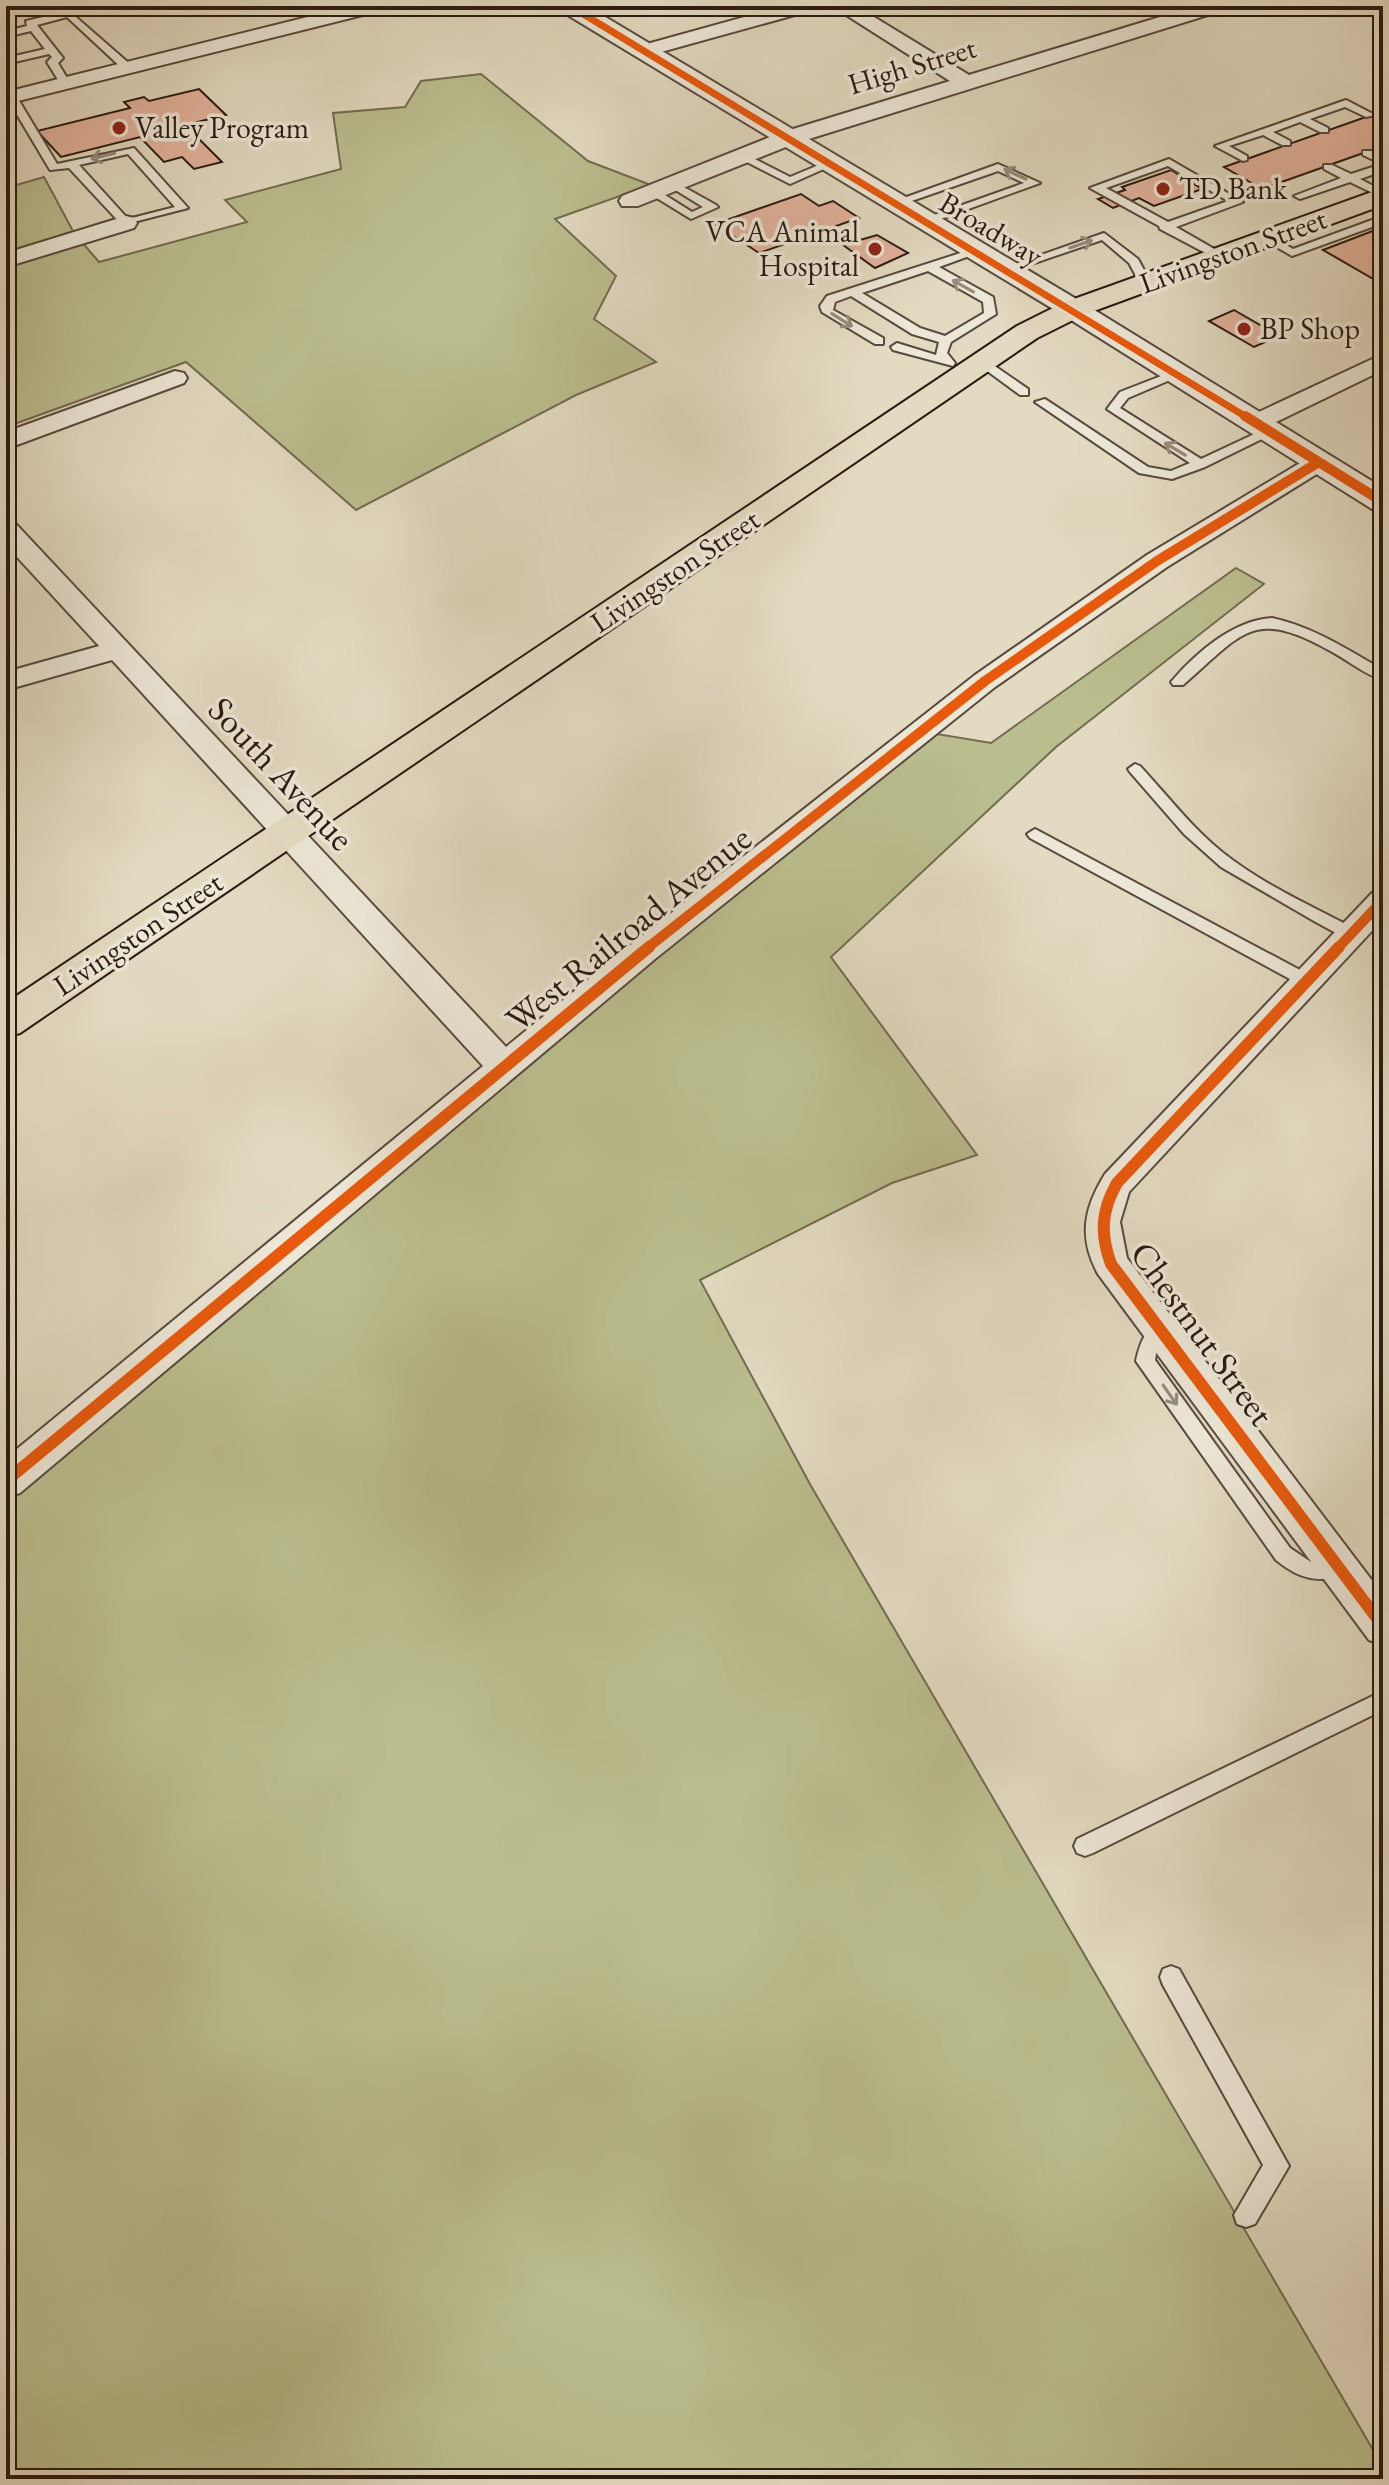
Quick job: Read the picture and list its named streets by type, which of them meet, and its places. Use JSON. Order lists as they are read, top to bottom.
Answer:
{
  "streets": {
    "main road": ["Livingston Street"],
    "street": [
      "High Street",
      "Broadway",
      "South Avenue",
      "West Railroad Avenue",
      "Chestnut Street"
    ]
  },
  "crossings": [
    ["High Street", "Broadway"],
    ["Broadway", "Livingston Street"],
    ["Broadway", "West Railroad Avenue"],
    ["Livingston Street", "South Avenue"],
    ["South Avenue", "West Railroad Avenue"]
  ],
  "places": [
    "Valley Program",
    "TD Bank",
    "VCA Animal Hospital",
    "BP Shop"
  ]
}
